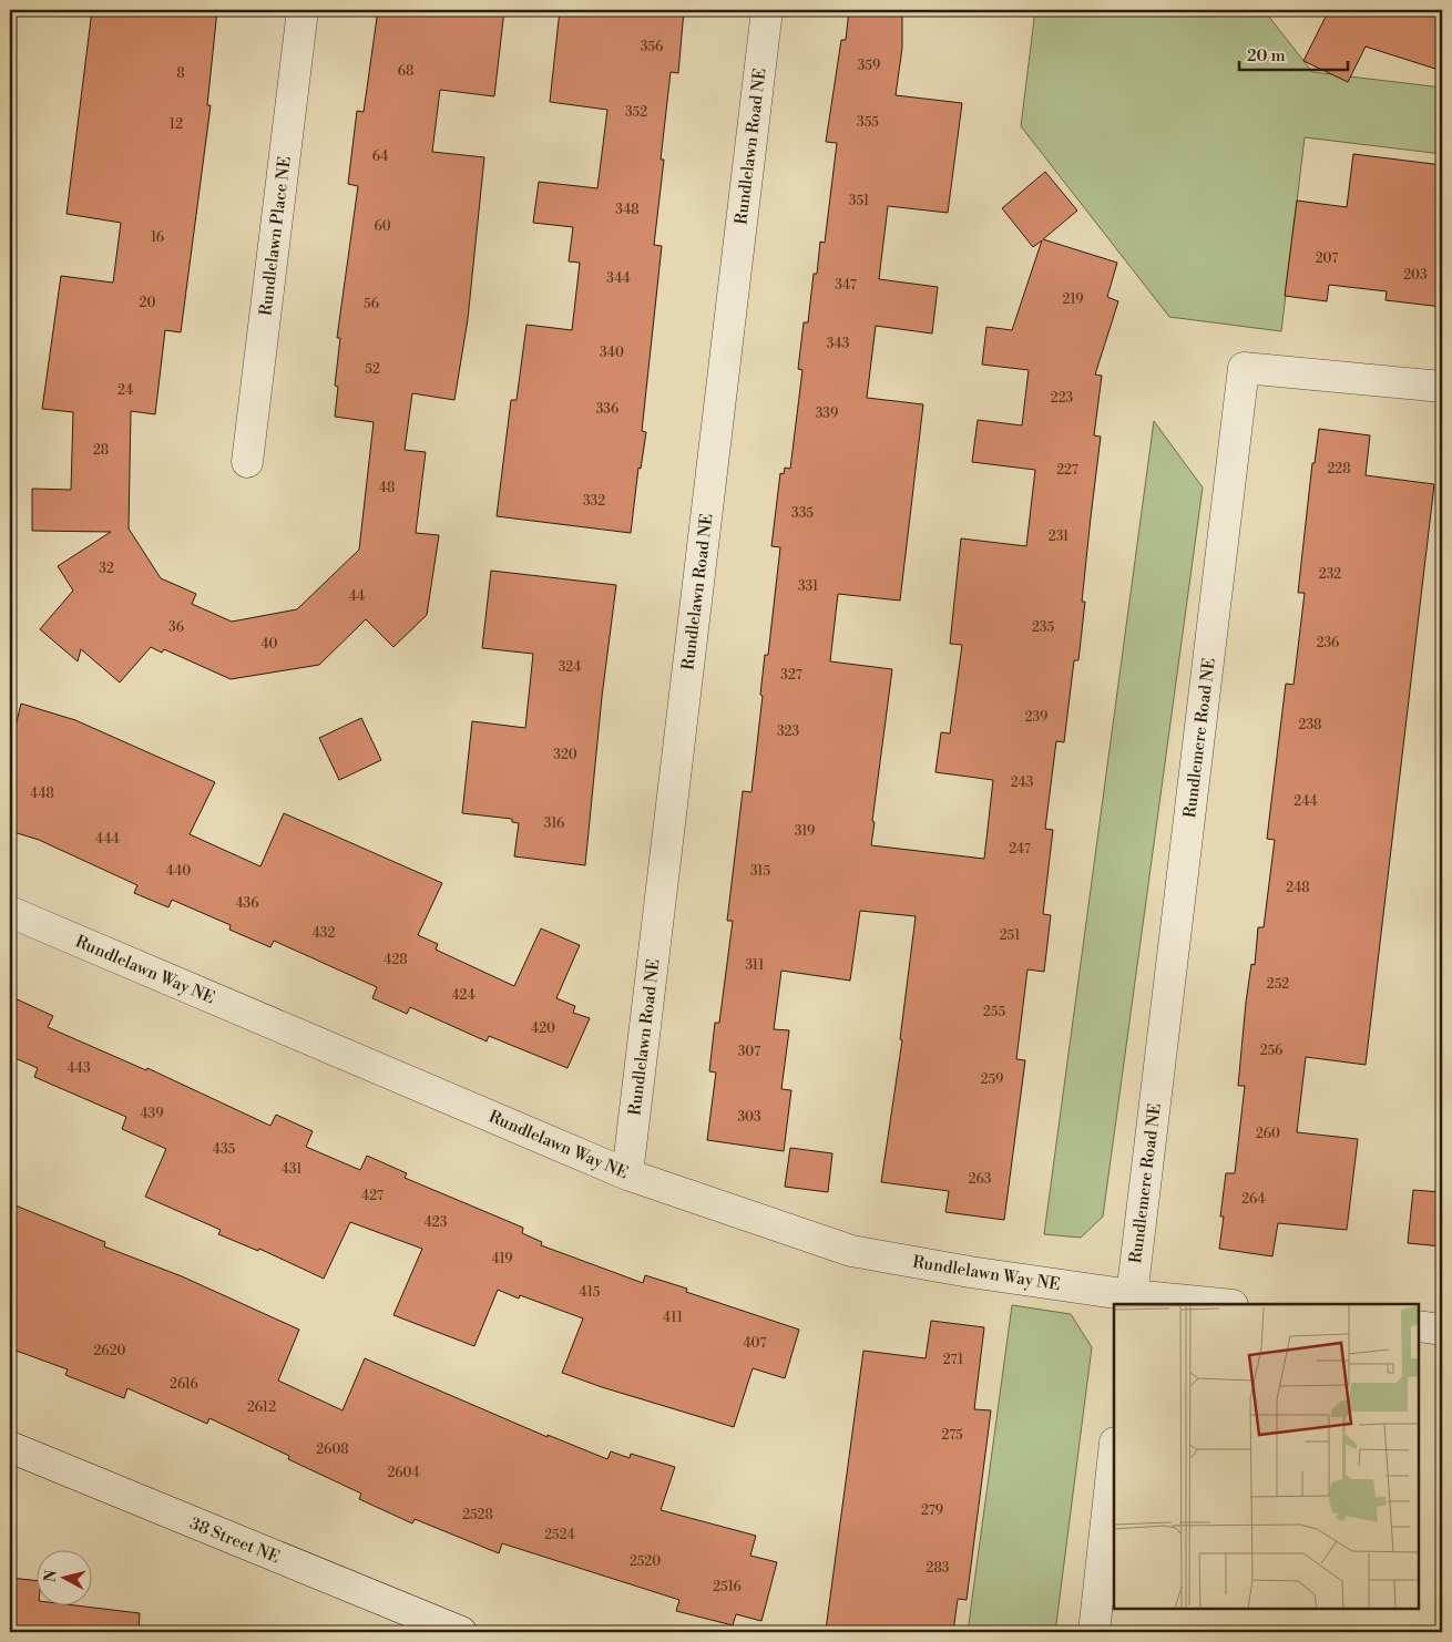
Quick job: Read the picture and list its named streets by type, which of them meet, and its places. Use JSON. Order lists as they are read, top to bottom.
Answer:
{
  "streets": {
    "street": [
      "Rundlelawn Road NE",
      "Rundlelawn Place NE",
      "Rundlemere Road NE",
      "Rundlelawn Way NE",
      "38 Street NE"
    ]
  },
  "crossings": [
    ["Rundlelawn Road NE", "Rundlelawn Way NE"],
    ["Rundlemere Road NE", "Rundlelawn Way NE"]
  ],
  "house_numbers": [
    "356",
    "359",
    "68",
    "8",
    "352",
    "355",
    "12",
    "64",
    "351",
    "348",
    "60",
    "16",
    "207",
    "203",
    "344",
    "347",
    "219",
    "20",
    "56",
    "343",
    "340",
    "52",
    "24",
    "223",
    "336",
    "339",
    "28",
    "228",
    "227",
    "48",
    "332",
    "335",
    "231",
    "32",
    "232",
    "331",
    "44",
    "36",
    "235",
    "236",
    "40",
    "324",
    "327",
    "239",
    "238",
    "323",
    "320",
    "243",
    "448",
    "244",
    "316",
    "319",
    "444",
    "247",
    "440",
    "315",
    "248",
    "436",
    "432",
    "251",
    "428",
    "311",
    "252",
    "424",
    "255",
    "420",
    "256",
    "307",
    "443",
    "259",
    "439",
    "303",
    "260",
    "435",
    "431",
    "263",
    "427",
    "264",
    "423",
    "419",
    "415",
    "411",
    "407",
    "2620",
    "271",
    "2616",
    "2612",
    "275",
    "2608",
    "2604",
    "279",
    "2528",
    "2524",
    "2520",
    "283",
    "2516"
  ],
  "scale_bar": "20 m",
  "north": "left"
}
